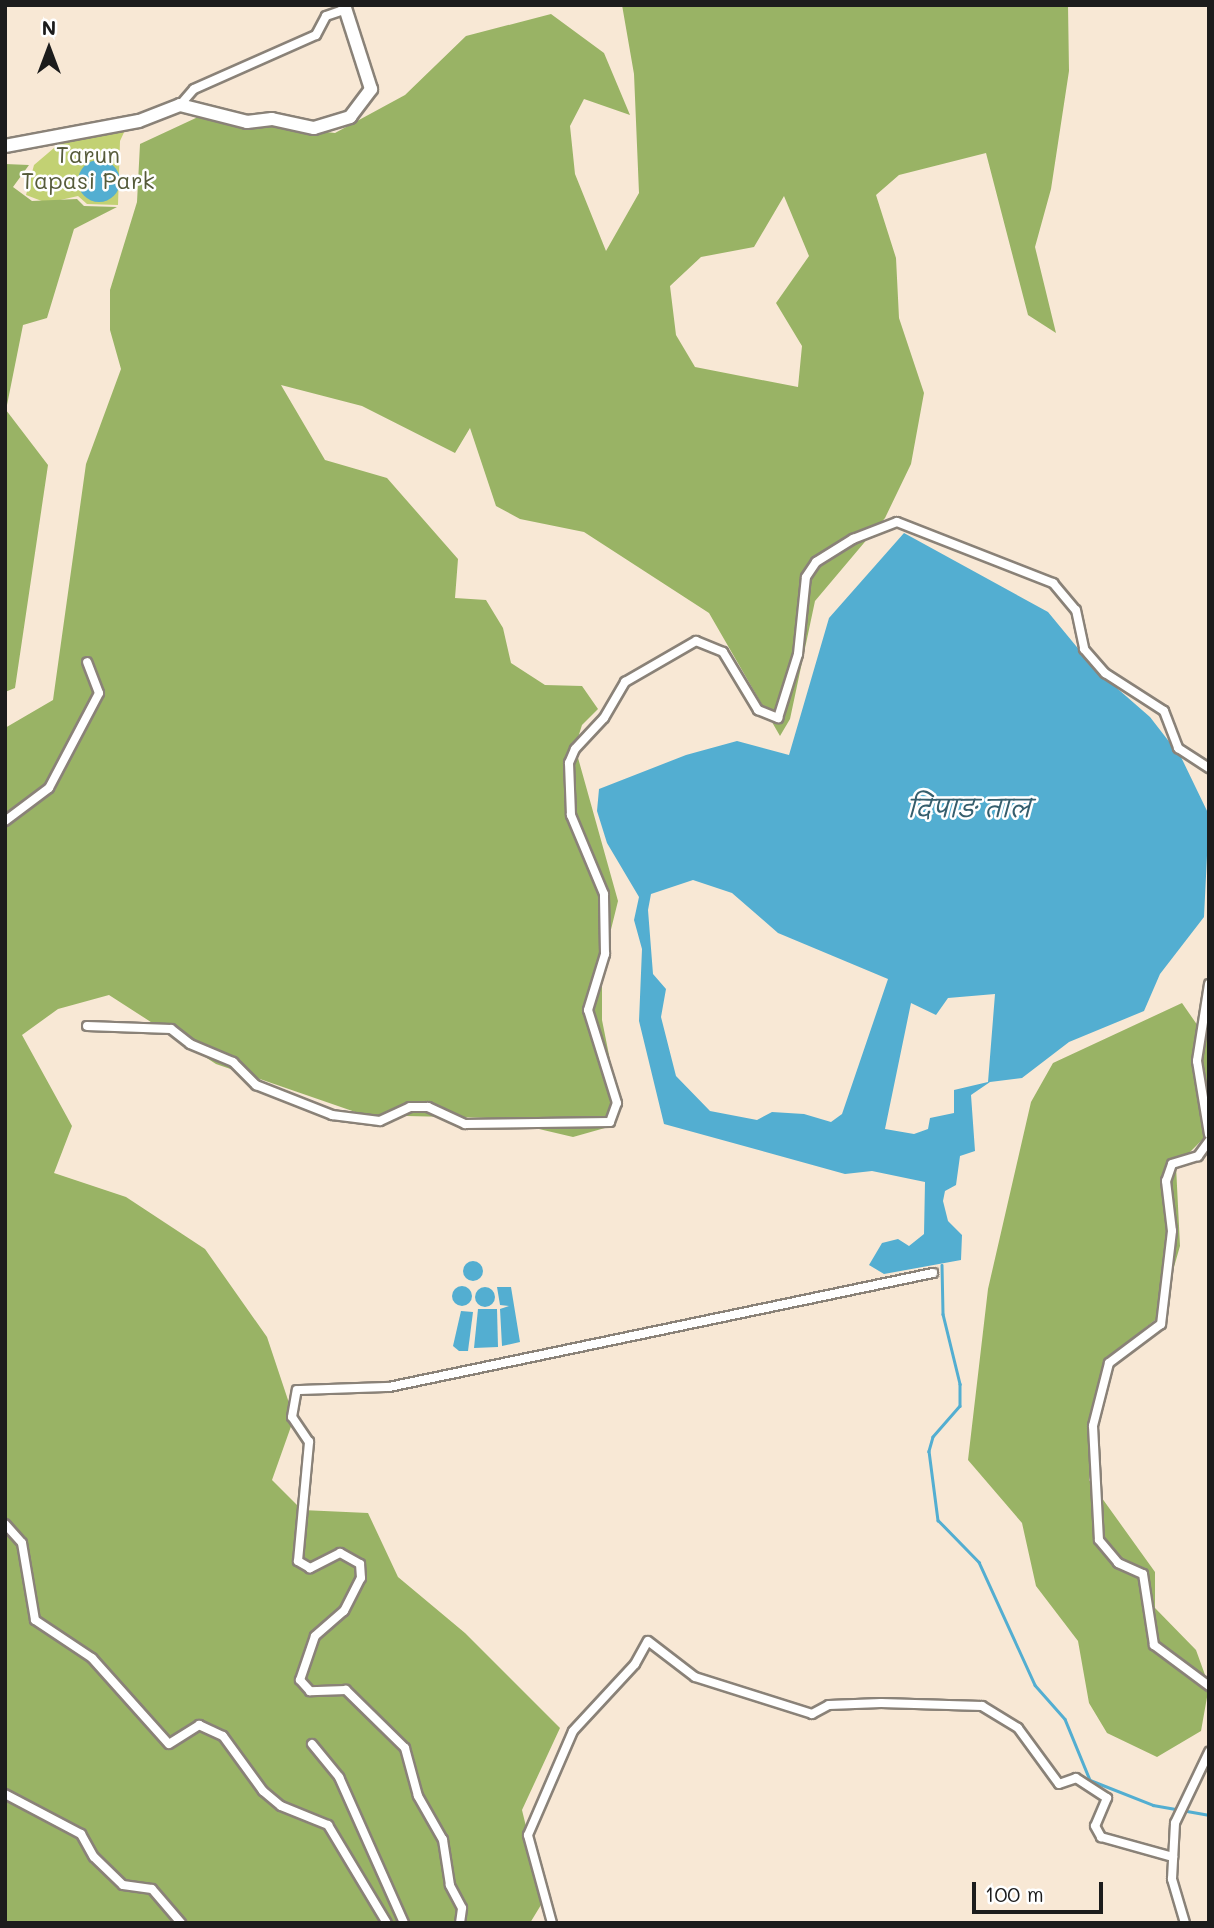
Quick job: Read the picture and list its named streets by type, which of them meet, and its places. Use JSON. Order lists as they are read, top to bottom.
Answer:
{
  "water": ["दिपाङ ताल"],
  "parks": ["Tarun Tapasi Park"],
  "scale_bar": "100 m",
  "north": "top"
}
